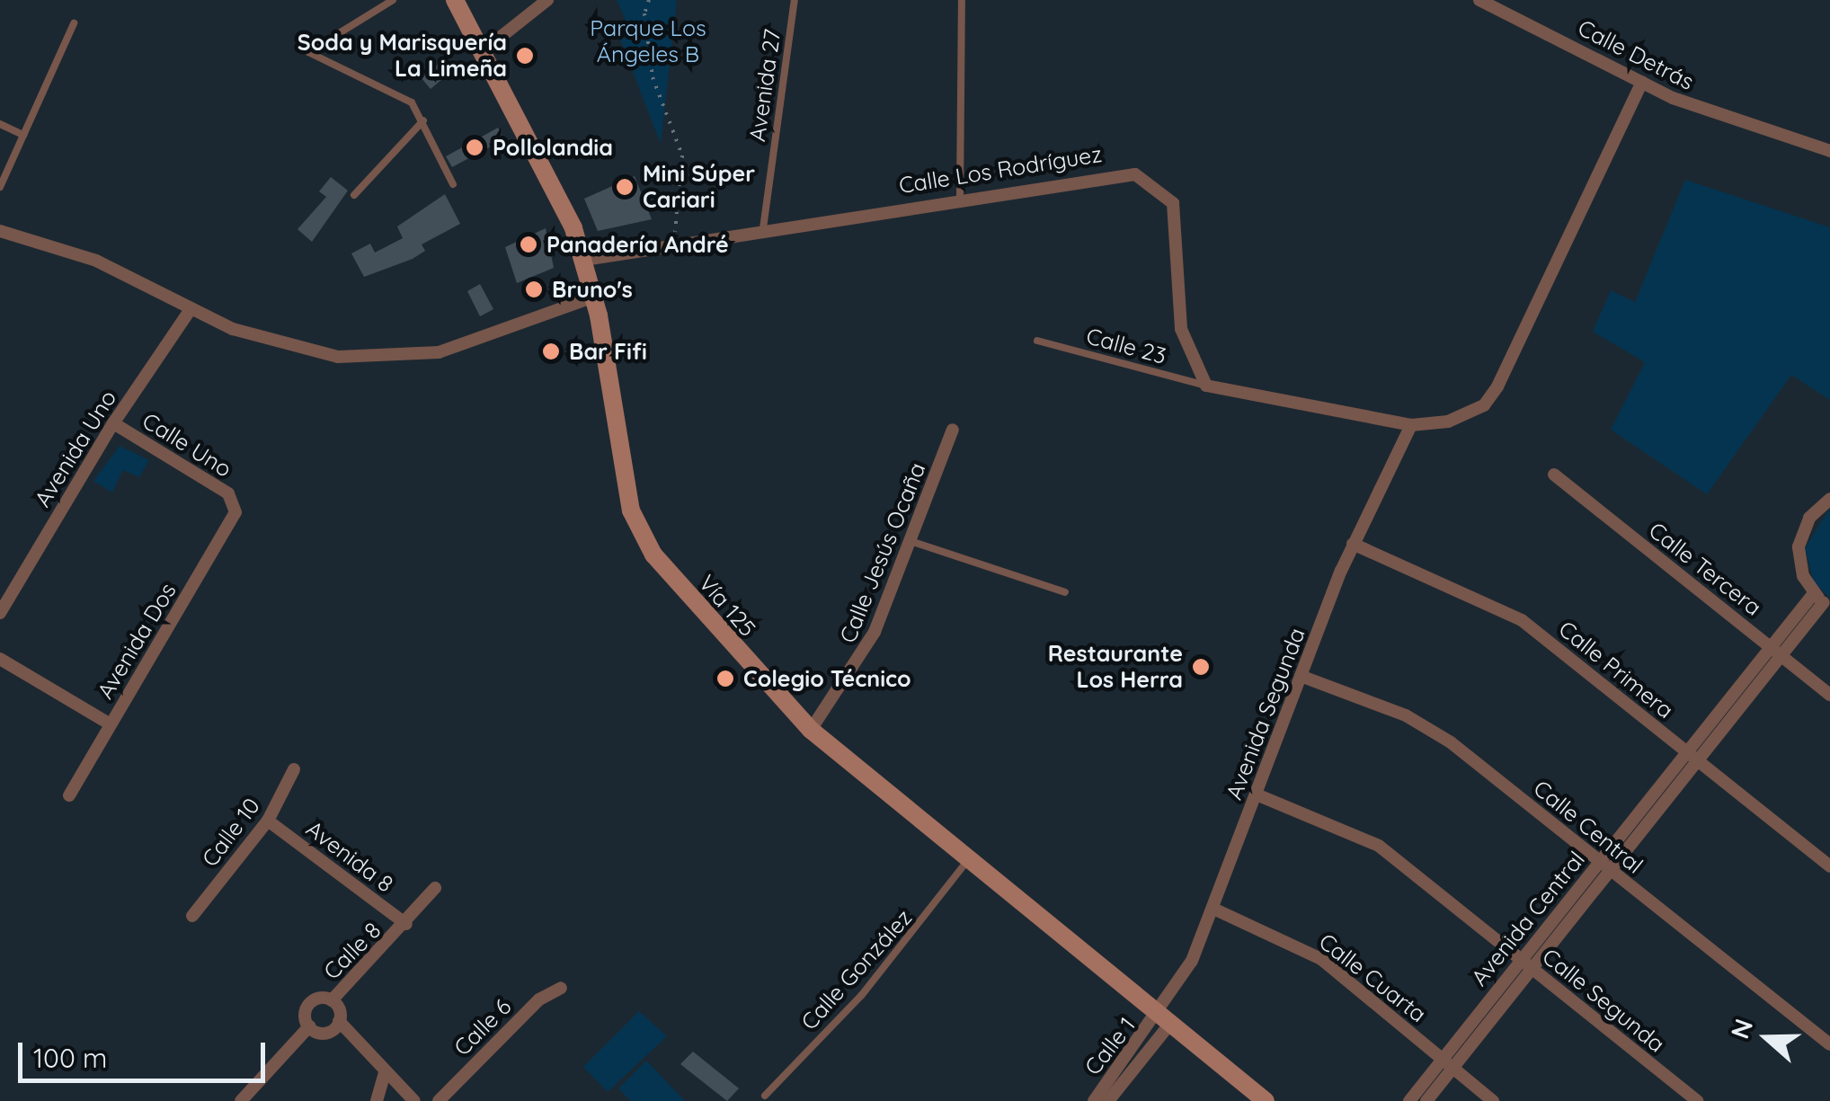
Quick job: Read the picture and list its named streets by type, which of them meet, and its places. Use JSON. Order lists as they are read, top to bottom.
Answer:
{
  "streets": {
    "main road": ["Vía 125"],
    "street": [
      "Calle Detrás",
      "Calle Los Rodríguez",
      "Calle Uno",
      "Avenida Uno",
      "Calle Jesús Ocaña",
      "Calle Tercera",
      "Avenida Dos",
      "Calle Primera",
      "Avenida Segunda",
      "Calle Central",
      "Calle 10",
      "Avenida 8",
      "Avenida Central",
      "Calle 8",
      "Calle Cuarta",
      "Calle Segunda",
      "Calle 6",
      "Calle 1"
    ],
    "lane": ["Avenida 27", "Calle 23", "Calle González"]
  },
  "crossings": [
    ["Avenida 27", "Calle Los Rodríguez"],
    ["Calle Los Rodríguez", "Calle 23"],
    ["Calle Los Rodríguez", "Vía 125"],
    ["Calle Uno", "Avenida Uno"],
    ["Calle Uno", "Avenida Dos"],
    ["Calle Jesús Ocaña", "Vía 125"],
    ["Calle Tercera", "Avenida Central"],
    ["Vía 125", "Avenida Segunda"],
    ["Vía 125", "Calle González"],
    ["Vía 125", "Calle 1"],
    ["Calle Primera", "Avenida Segunda"],
    ["Calle Primera", "Avenida Central"],
    ["Avenida Segunda", "Calle Central"],
    ["Avenida Segunda", "Calle Cuarta"],
    ["Avenida Segunda", "Calle Segunda"],
    ["Avenida Segunda", "Calle 1"],
    ["Calle Central", "Avenida Central"],
    ["Calle 10", "Avenida 8"],
    ["Avenida 8", "Calle 8"],
    ["Avenida Central", "Calle Cuarta"],
    ["Avenida Central", "Calle Segunda"]
  ],
  "parks": ["Parque Los Ángeles B"],
  "places": [
    "Soda y Marisquería La Limeña",
    "Pollolandia",
    "Mini Súper Cariari",
    "Panadería André",
    "Bruno's",
    "Bar Fifi",
    "Restaurante Los Herra",
    "Colegio Técnico"
  ],
  "scale_bar": "100 m",
  "north": "left"
}
